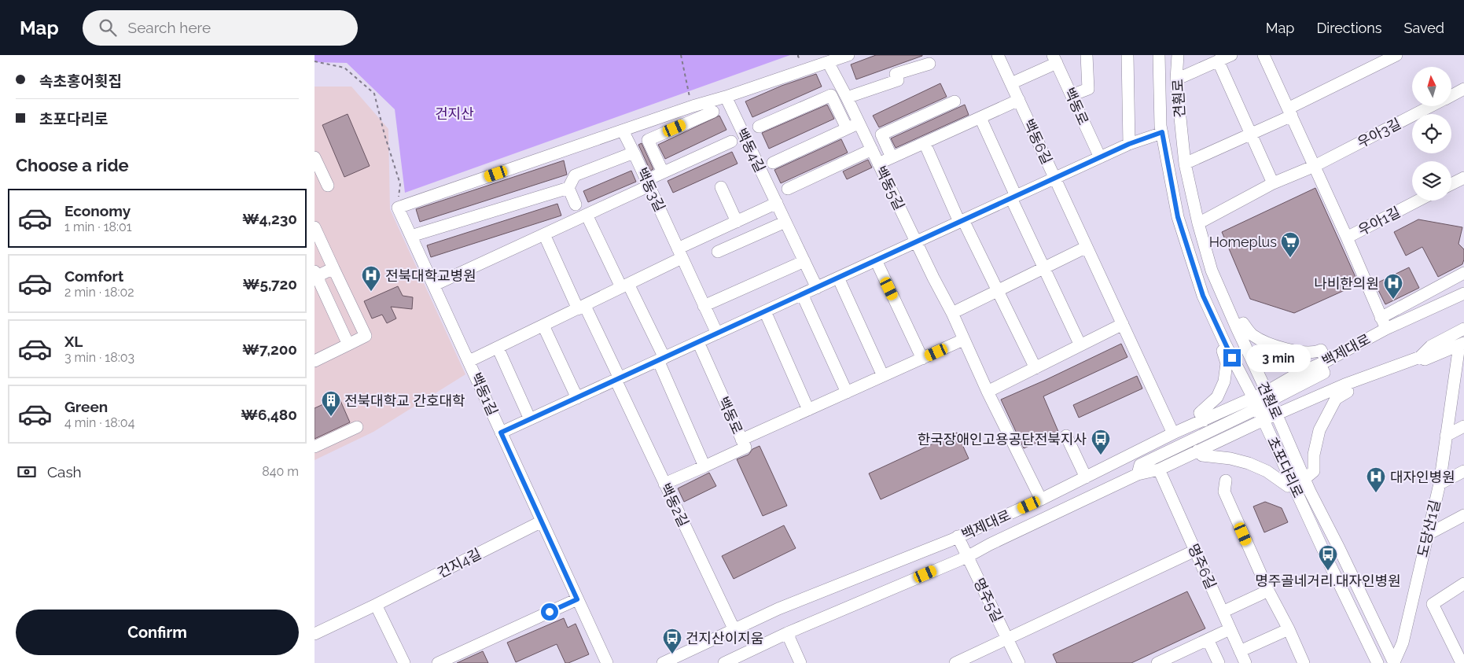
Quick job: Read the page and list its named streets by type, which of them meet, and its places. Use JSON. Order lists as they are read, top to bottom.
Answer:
{
  "streets": {
    "street": [
      "견훤로",
      "백동로",
      "우아3길",
      "백동6길",
      "백동4길",
      "백동5길",
      "백동3길",
      "우아1길",
      "백제대로",
      "백동1길",
      "초포다리로",
      "백동2길",
      "도당산1길",
      "건지4길",
      "명주6길",
      "명주5길"
    ]
  },
  "crossings": [
    ["견훤로", "우아3길"],
    ["견훤로", "백제대로"],
    ["견훤로", "도당산1길"],
    ["백동로", "백동2길"],
    ["우아3길", "백제대로"],
    ["백동6길", "백제대로"],
    ["백동5길", "백제대로"],
    ["우아1길", "백제대로"],
    ["백제대로", "초포다리로"],
    ["백제대로", "백동2길"],
    ["백제대로", "도당산1길"],
    ["백제대로", "명주6길"],
    ["백제대로", "명주5길"],
    ["백동1길", "건지4길"]
  ],
  "parks": ["건지산"],
  "places": {
    "supermarket": ["Homeplus"],
    "hospital": ["전북대학교병원", "나비한의원", "대자인병원"],
    "building": ["전북대학교 간호대학"],
    "bus stop": ["한국장애인고용공단전북지사", "명주골네거리.대자인병원", "건지산이지움"]
  },
  "north": "top",
  "page": {
    "header": "Map",
    "search": "Search here",
    "nav": ["Map", "Directions", "Saved"],
    "banner": ["속초홍어횟집", "초포다리로"],
    "heading": "Choose a ride",
    "list": [
      {
        "name": "Economy",
        "note": "1 min · 18:01",
        "value": "₩4,230"
      },
      {
        "name": "Comfort",
        "note": "2 min · 18:02",
        "value": "₩5,720"
      },
      {
        "name": "XL",
        "note": "3 min · 18:03",
        "value": "₩7,200"
      },
      {
        "name": "Green",
        "note": "4 min · 18:04",
        "value": "₩6,480"
      }
    ],
    "bubble": "3 min",
    "pay": ["Cash", "840 m"],
    "buttons": "Confirm"
  }
}
